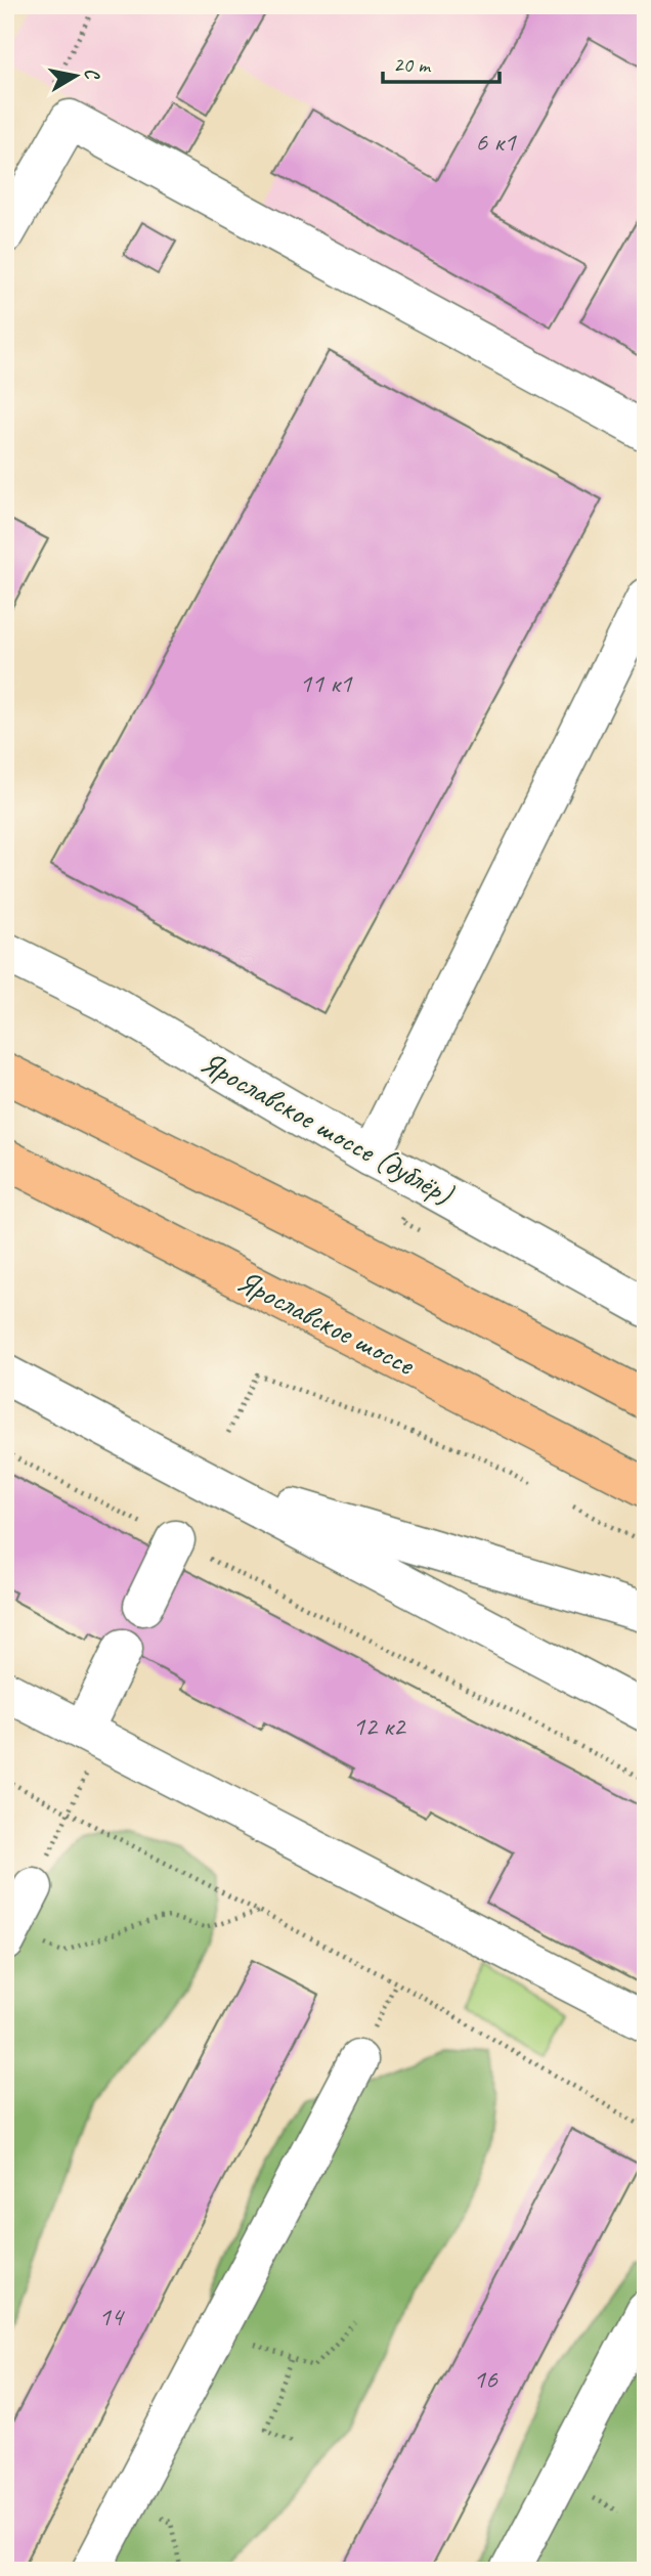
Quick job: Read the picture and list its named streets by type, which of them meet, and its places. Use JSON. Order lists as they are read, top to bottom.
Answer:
{
  "streets": {
    "main road": ["Ярославское шоссе"],
    "street": ["Ярославское шоссе (дублёр)"]
  },
  "house_numbers": [
    "6 к1",
    "11 к1",
    "12 к2",
    "14",
    "16"
  ],
  "scale_bar": "20 m",
  "north": "right"
}
